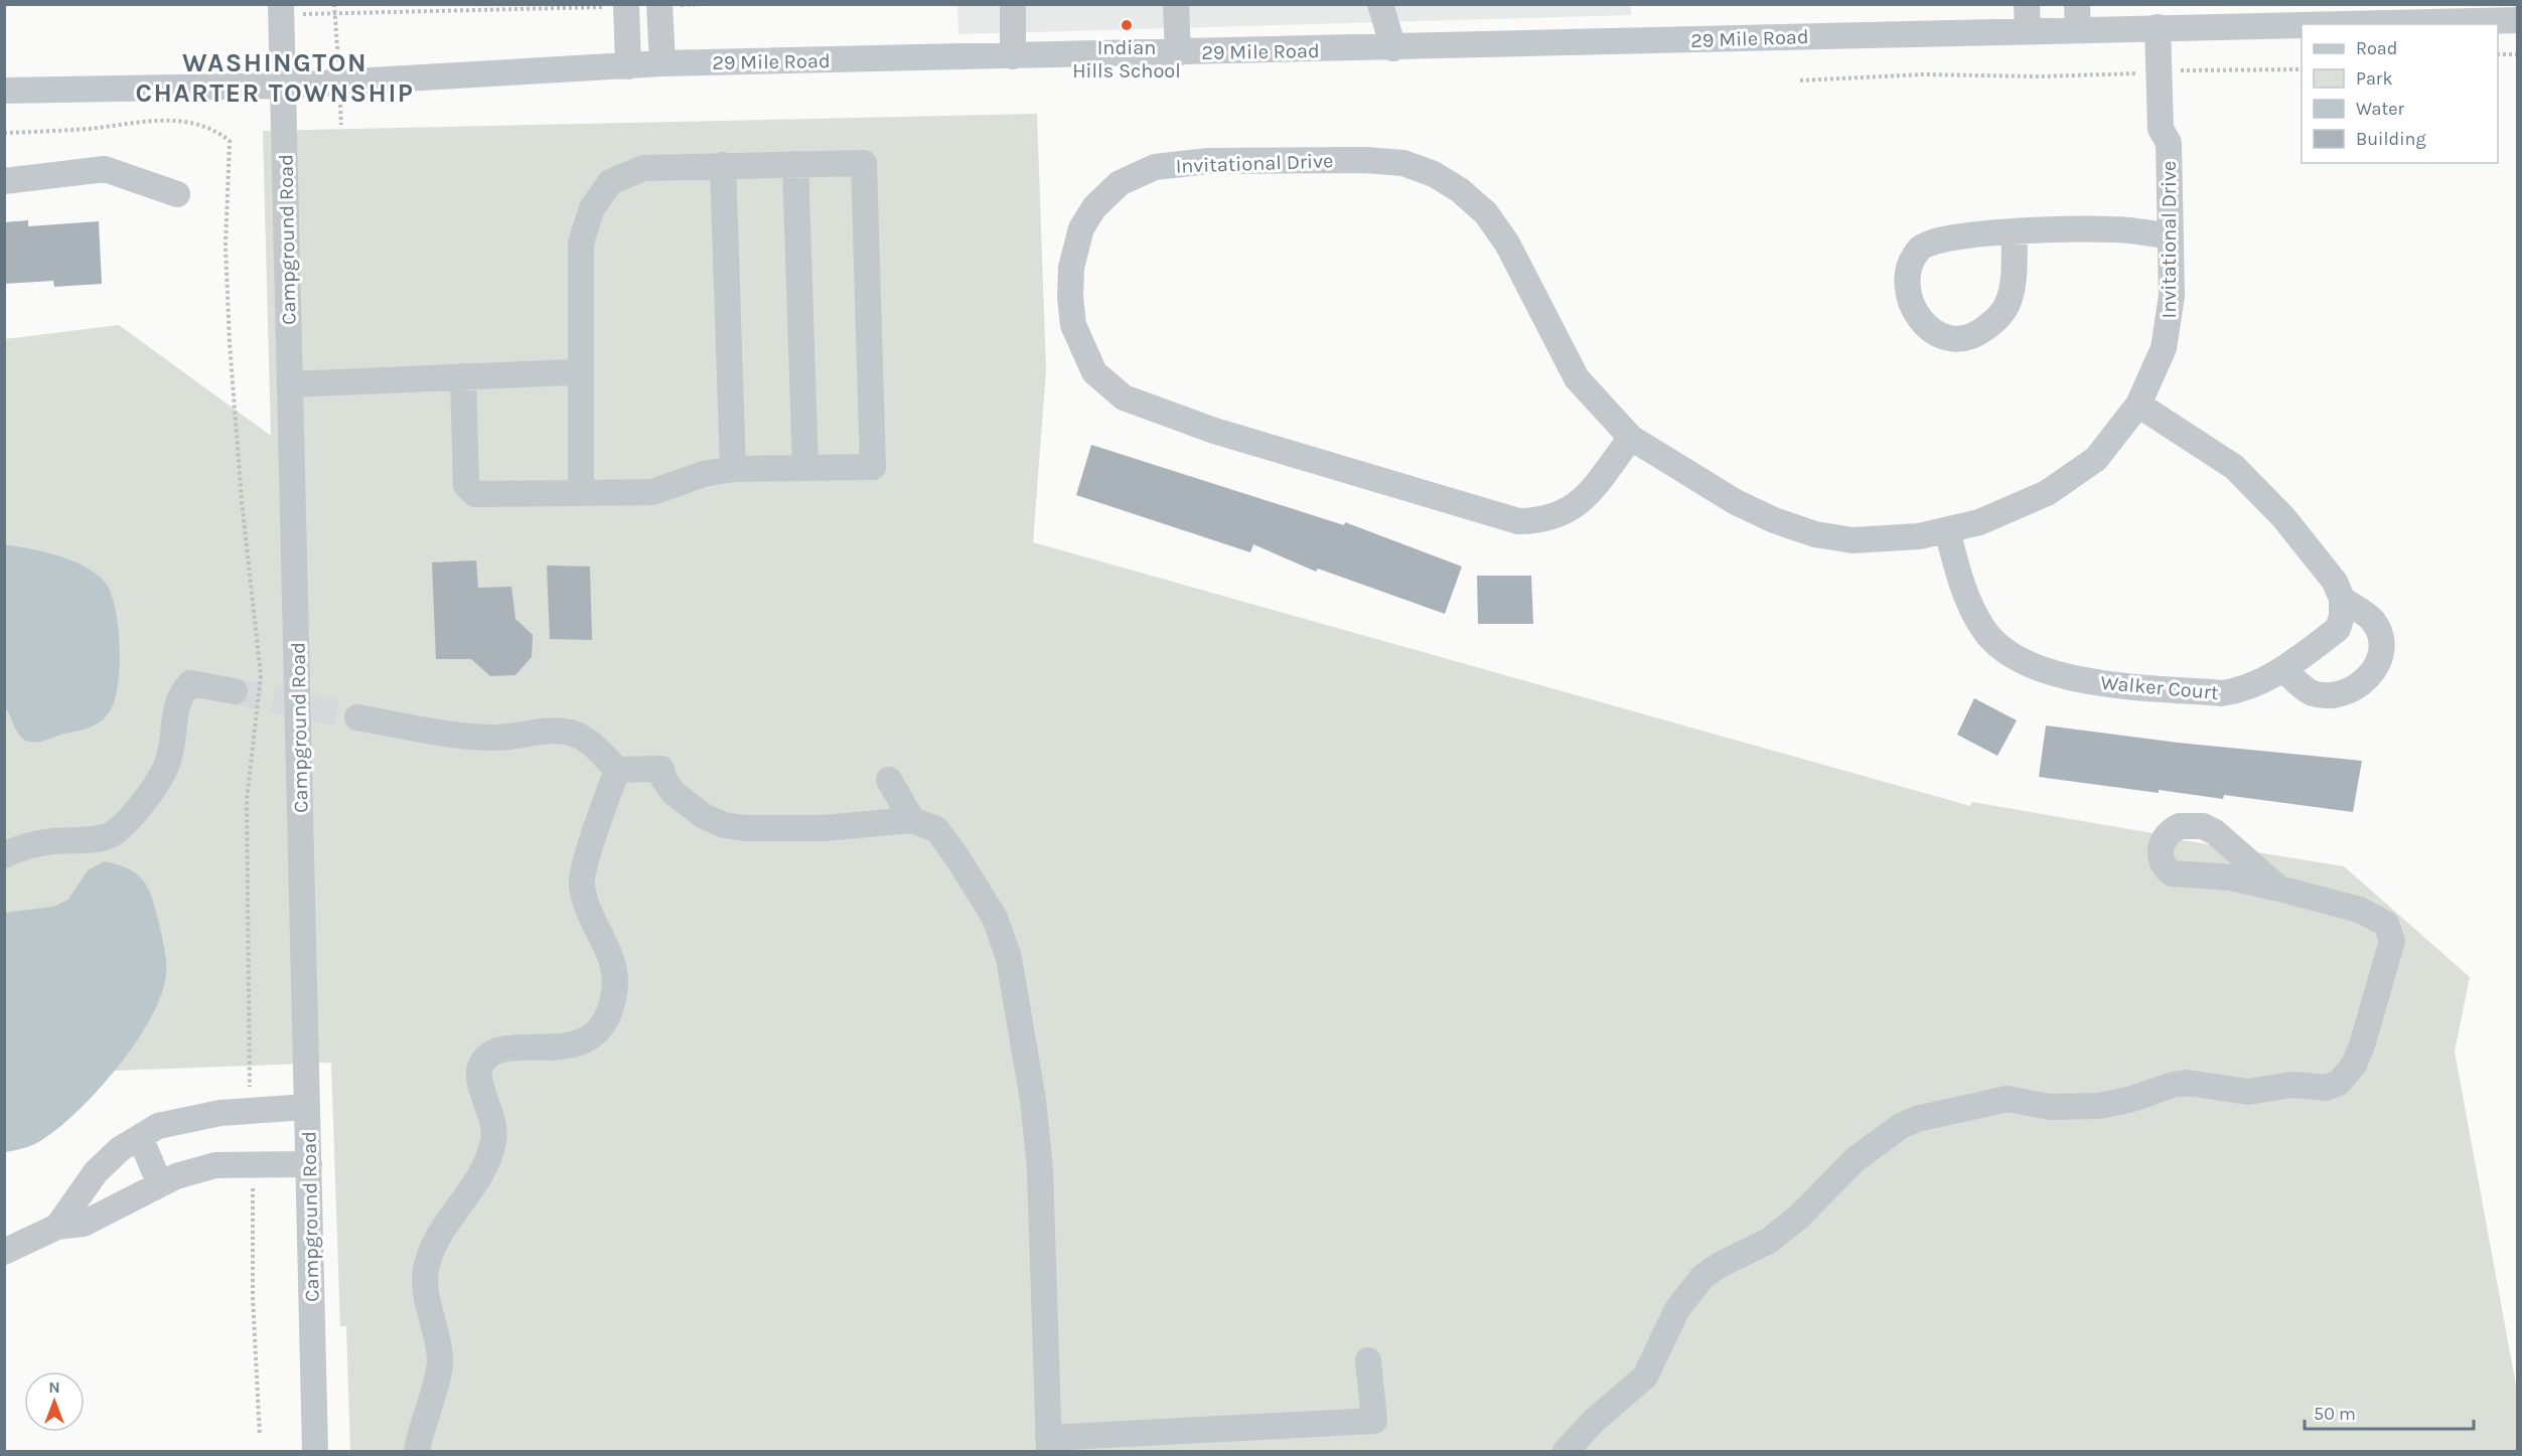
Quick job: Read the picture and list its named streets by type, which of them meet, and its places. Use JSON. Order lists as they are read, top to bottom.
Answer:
{
  "streets": {
    "street": [
      "29 Mile Road",
      "Invitational Drive",
      "Campground Road",
      "Walker Court"
    ]
  },
  "crossings": [
    ["29 Mile Road", "Invitational Drive"],
    ["29 Mile Road", "Campground Road"],
    ["Invitational Drive", "Walker Court"]
  ],
  "districts": ["WASHINGTON CHARTER TOWNSHIP"],
  "places": ["Indian Hills School"],
  "legend": [
    "Road",
    "Park",
    "Water",
    "Building"
  ],
  "scale_bar": "50 m",
  "north": "top"
}
